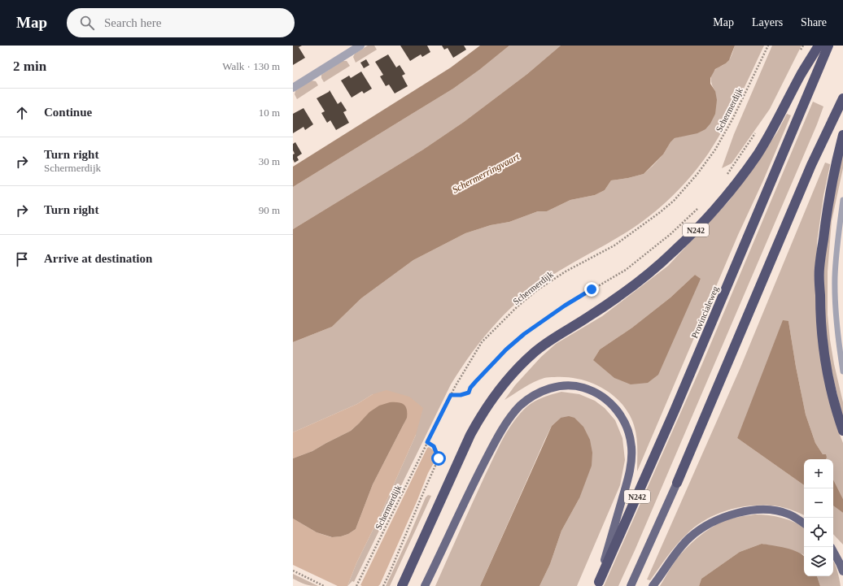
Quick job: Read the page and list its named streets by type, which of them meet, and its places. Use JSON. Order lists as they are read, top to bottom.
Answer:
{
  "streets": {
    "highway": ["N242", "Provincialeweg"],
    "path": ["Schermerdijk"]
  },
  "crossings": [
    ["N242", "Provincialeweg"]
  ],
  "water": ["Schermerringvaart"],
  "page": {
    "header": "Map",
    "search": "Search here",
    "nav": ["Map", "Layers", "Share"],
    "heading": ["2 min", "Walk · 130 m"],
    "list": [
      ["Continue", "10 m"],
      ["Turn right", "Schermerdijk", "30 m"],
      ["Turn right", "90 m"],
      "Arrive at destination"
    ],
    "map_buttons": ["+", "−"]
  }
}
